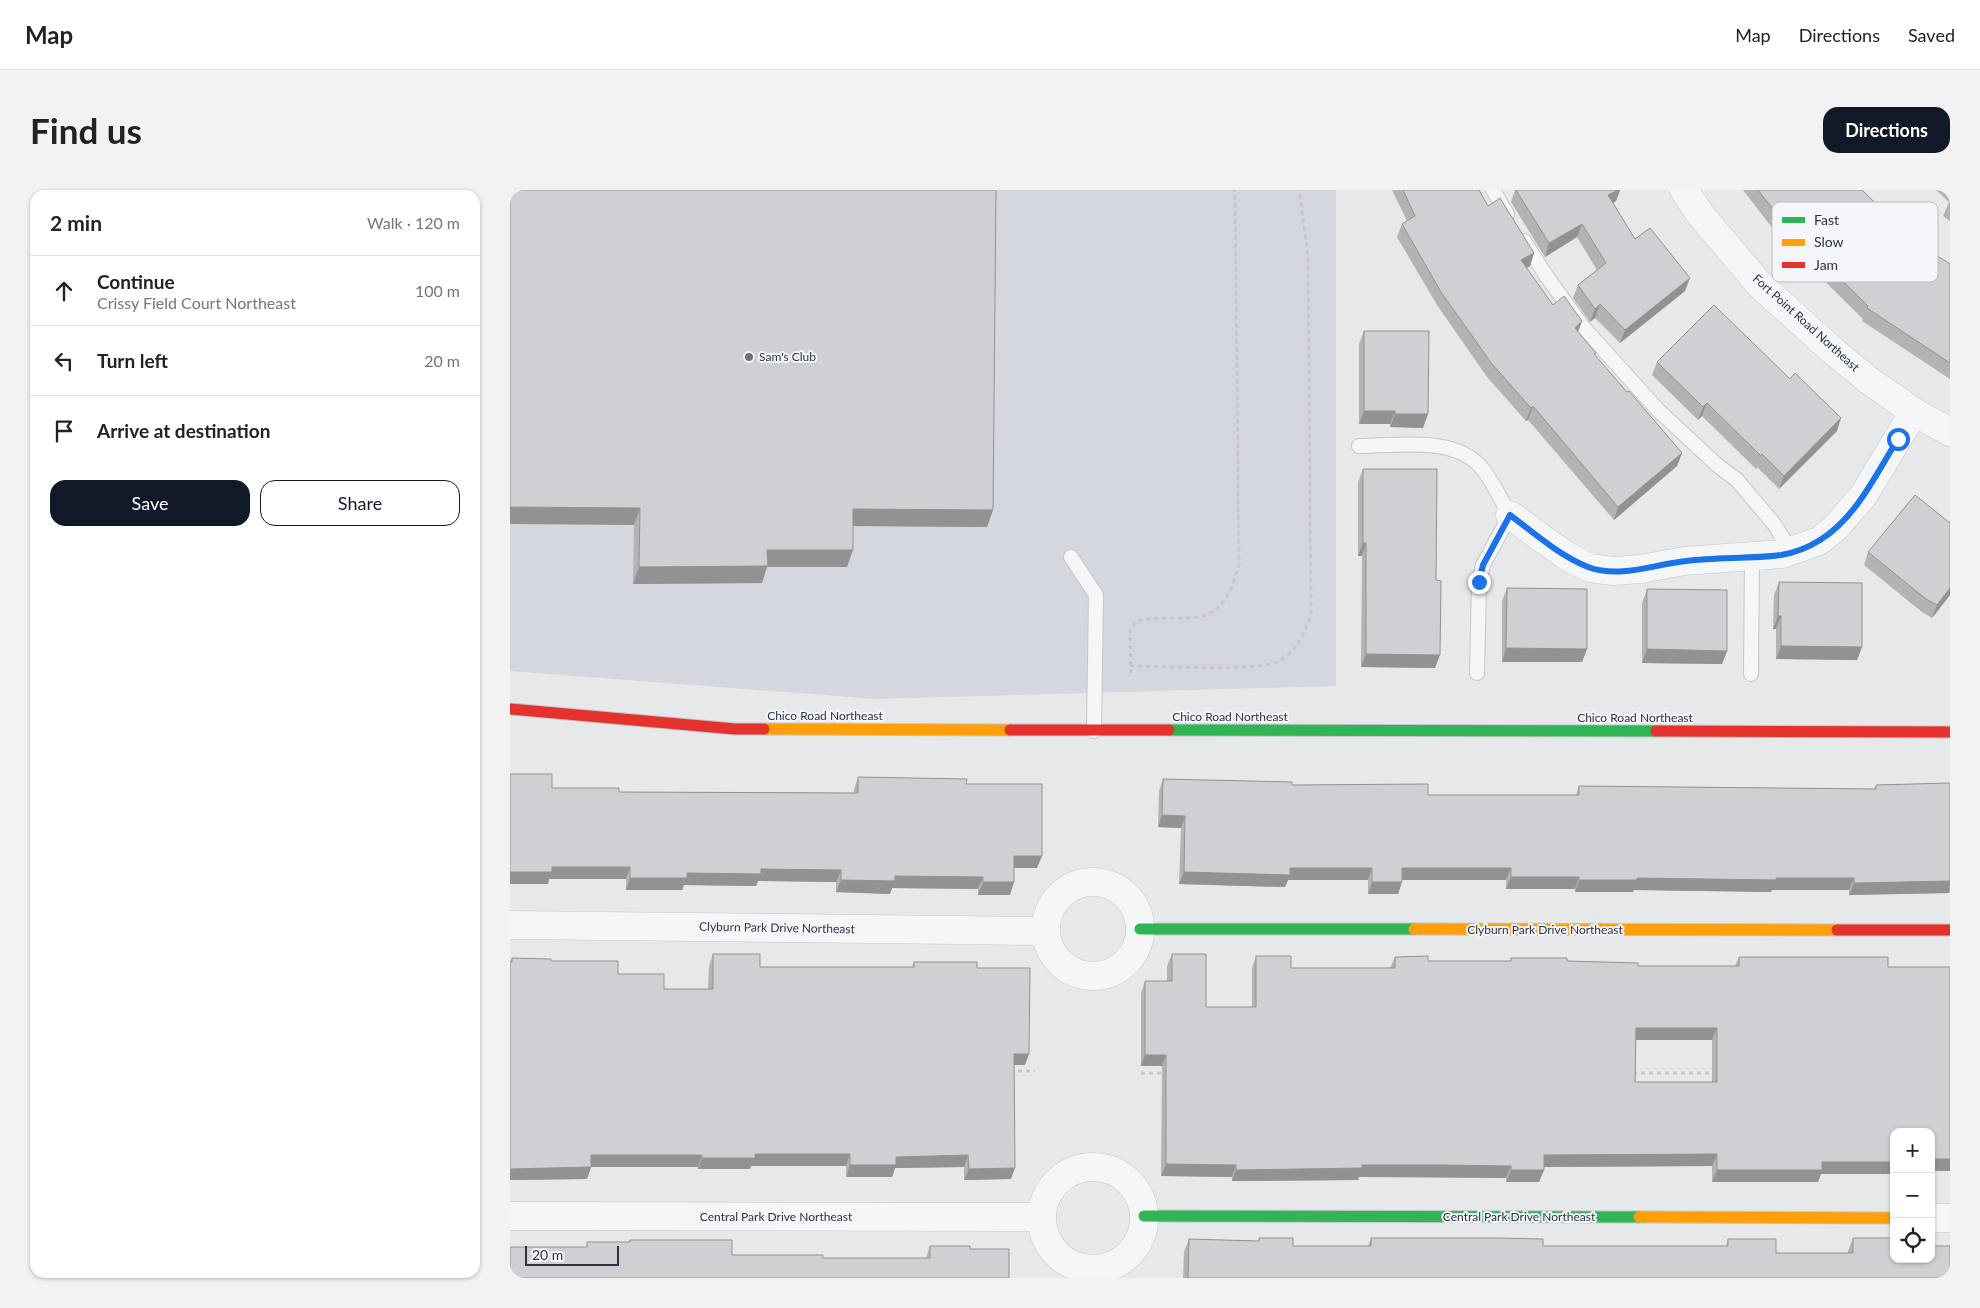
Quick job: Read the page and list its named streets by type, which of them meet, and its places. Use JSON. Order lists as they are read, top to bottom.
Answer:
{
  "streets": {
    "street": [
      "Fort Point Road Northeast",
      "Chico Road Northeast",
      "Clyburn Park Drive Northeast",
      "Central Park Drive Northeast"
    ]
  },
  "places": ["Sam's Club"],
  "legend": ["Fast", "Slow", "Jam"],
  "scale_bar": "20 m",
  "page": {
    "header": "Map",
    "nav": ["Map", "Directions", "Saved"],
    "buttons": [
      "Directions",
      ["Save", "Share"]
    ],
    "title": "Find us",
    "heading": ["2 min", "Walk · 120 m"],
    "list": [
      ["Continue", "Crissy Field Court Northeast", "100 m"],
      ["Turn left", "20 m"],
      "Arrive at destination"
    ],
    "map_buttons": ["+", "−"],
    "scale": "20 m"
  }
}
